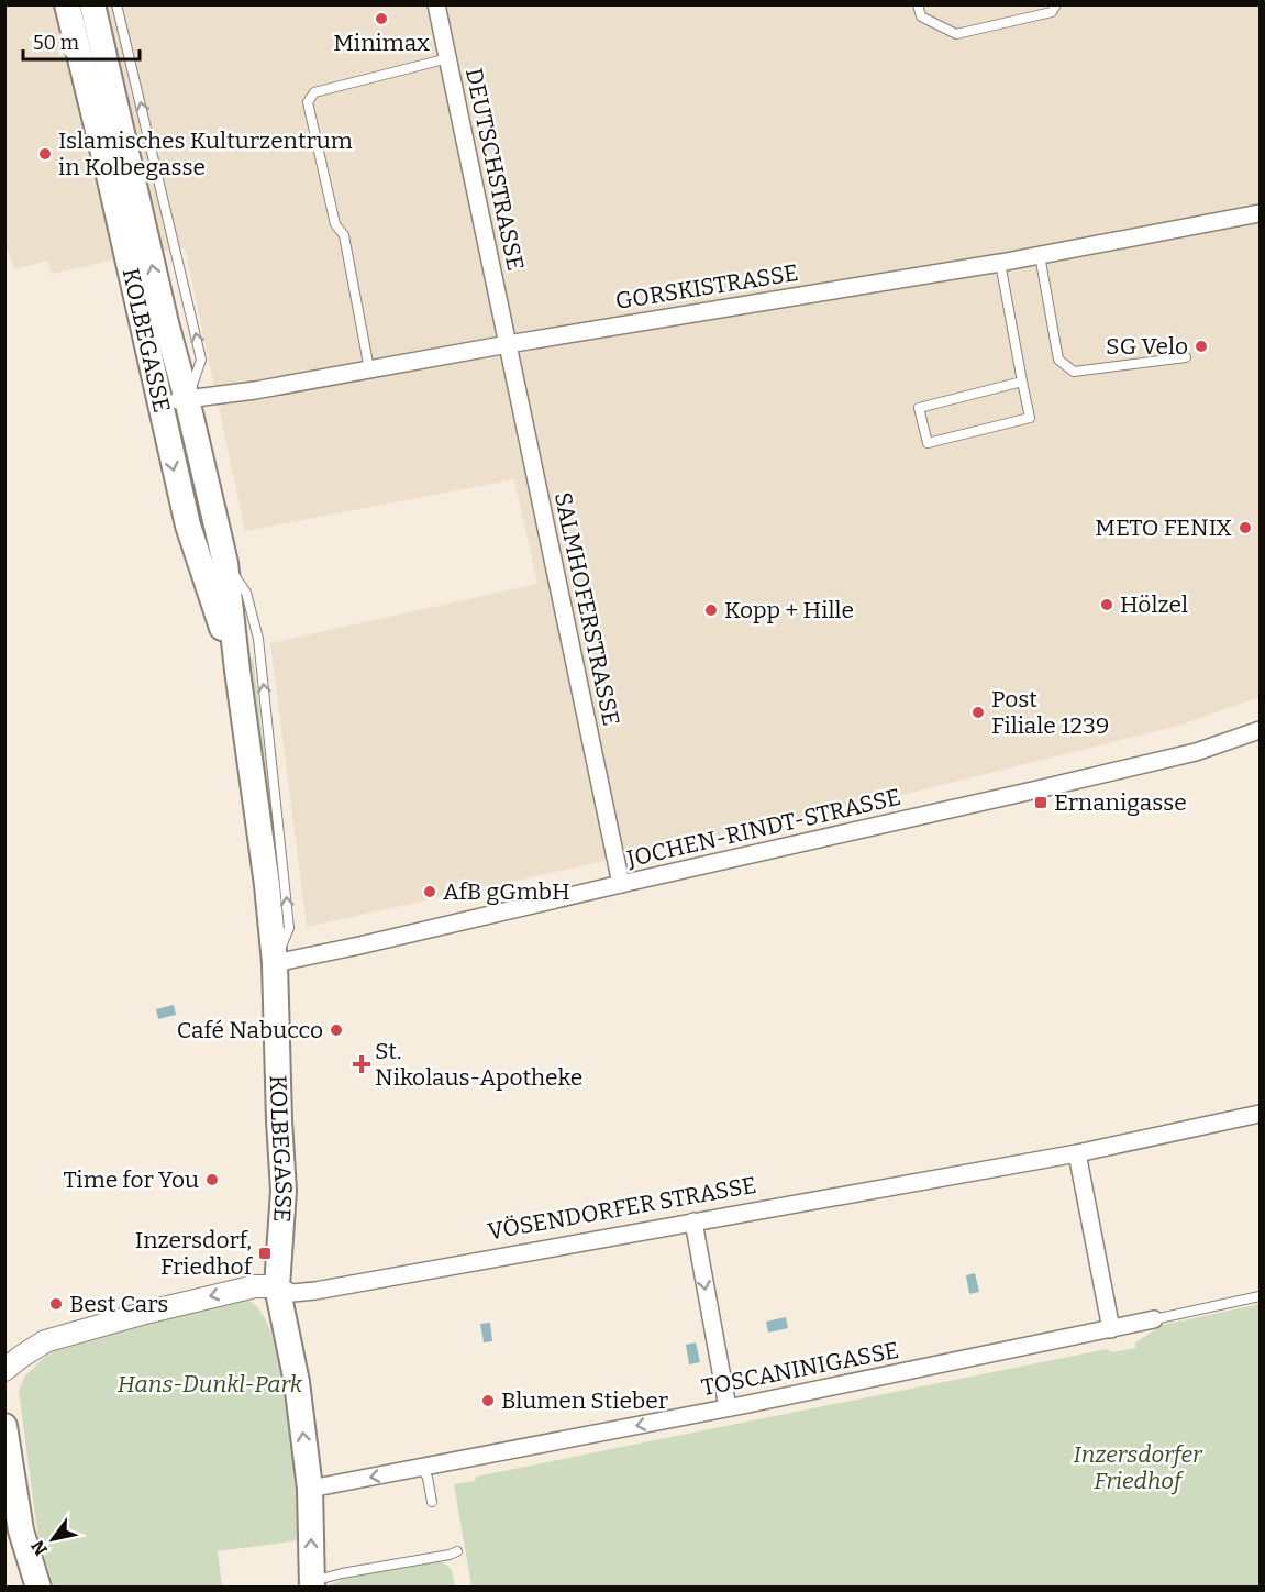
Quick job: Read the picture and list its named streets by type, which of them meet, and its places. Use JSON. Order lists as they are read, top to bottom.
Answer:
{
  "streets": {
    "main road": ["KOLBEGASSE"],
    "street": [
      "DEUTSCHSTRASSE",
      "GORSKISTRASSE",
      "SALMHOFERSTRASSE",
      "JOCHEN-RINDT-STRASSE",
      "VÖSENDORFER STRASSE",
      "TOSCANINIGASSE"
    ]
  },
  "crossings": [
    ["DEUTSCHSTRASSE", "GORSKISTRASSE"],
    ["DEUTSCHSTRASSE", "SALMHOFERSTRASSE"],
    ["GORSKISTRASSE", "KOLBEGASSE"],
    ["GORSKISTRASSE", "SALMHOFERSTRASSE"],
    ["KOLBEGASSE", "JOCHEN-RINDT-STRASSE"],
    ["KOLBEGASSE", "VÖSENDORFER STRASSE"],
    ["KOLBEGASSE", "TOSCANINIGASSE"],
    ["SALMHOFERSTRASSE", "JOCHEN-RINDT-STRASSE"]
  ],
  "one_way": ["TOSCANINIGASSE"],
  "parks": ["Hans-Dunkl-Park", "Inzersdorfer Friedhof"],
  "places": {
    "other": [
      "Minimax",
      "Islamisches Kulturzentrum in Kolbegasse",
      "SG Velo",
      "METO FENIX",
      "Hölzel",
      "Kopp + Hille",
      "Post Filiale 1239",
      "AfB gGmbH",
      "Café Nabucco",
      "Time for You",
      "Best Cars",
      "Blumen Stieber"
    ],
    "transit": ["Ernanigasse", "Inzersdorf, Friedhof"],
    "health": ["St. Nikolaus-Apotheke"]
  },
  "scale_bar": "50 m",
  "north": "bottom left"
}
